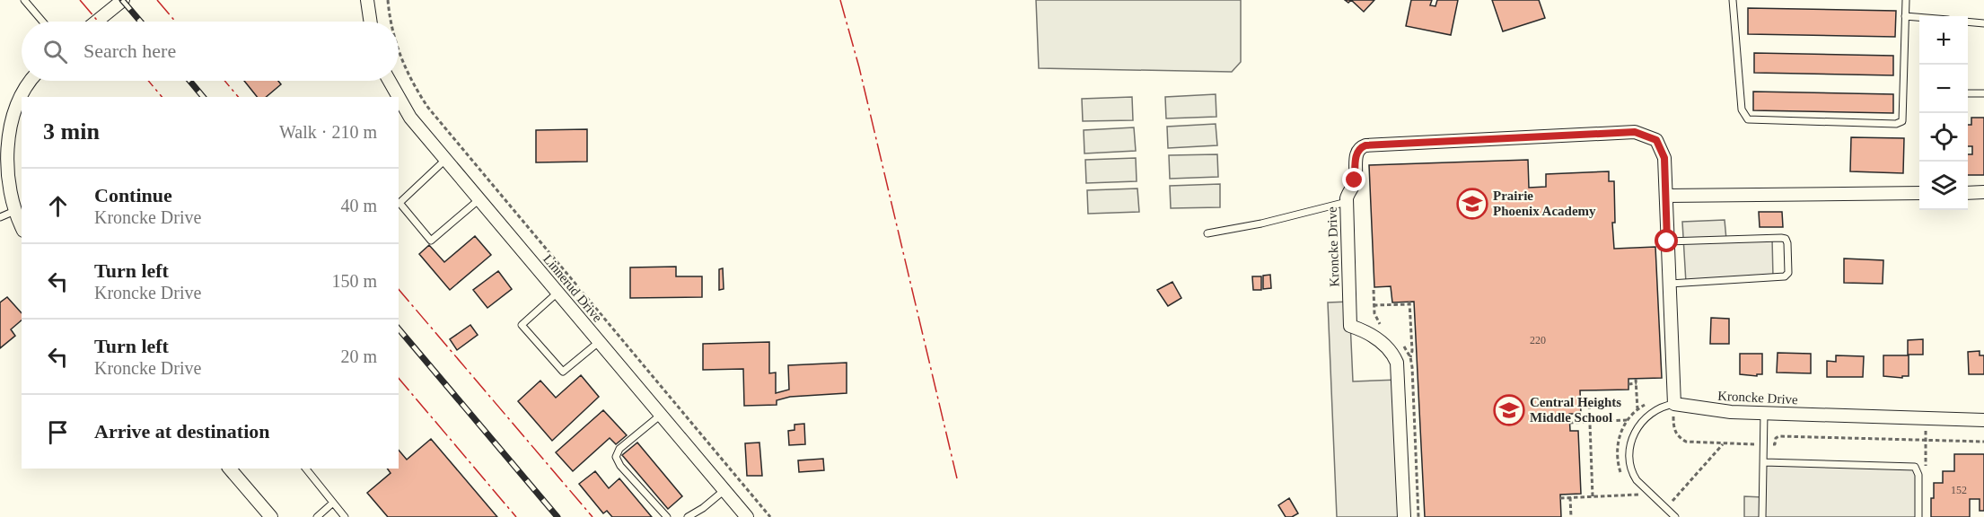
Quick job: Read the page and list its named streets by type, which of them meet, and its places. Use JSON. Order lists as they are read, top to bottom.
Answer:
{
  "streets": {
    "street": ["Kroncke Drive", "Linnerud Drive"]
  },
  "places": {
    "school or university": ["Prairie Phoenix Academy", "Central Heights Middle School"]
  },
  "house_numbers": ["220", "152"],
  "page": {
    "map_buttons": ["+", "−"],
    "search": "Search here",
    "heading": ["3 min", "Walk · 210 m"],
    "list": [
      ["Continue", "Kroncke Drive", "40 m"],
      ["Turn left", "Kroncke Drive", "150 m"],
      ["Turn left", "Kroncke Drive", "20 m"],
      "Arrive at destination"
    ]
  }
}
